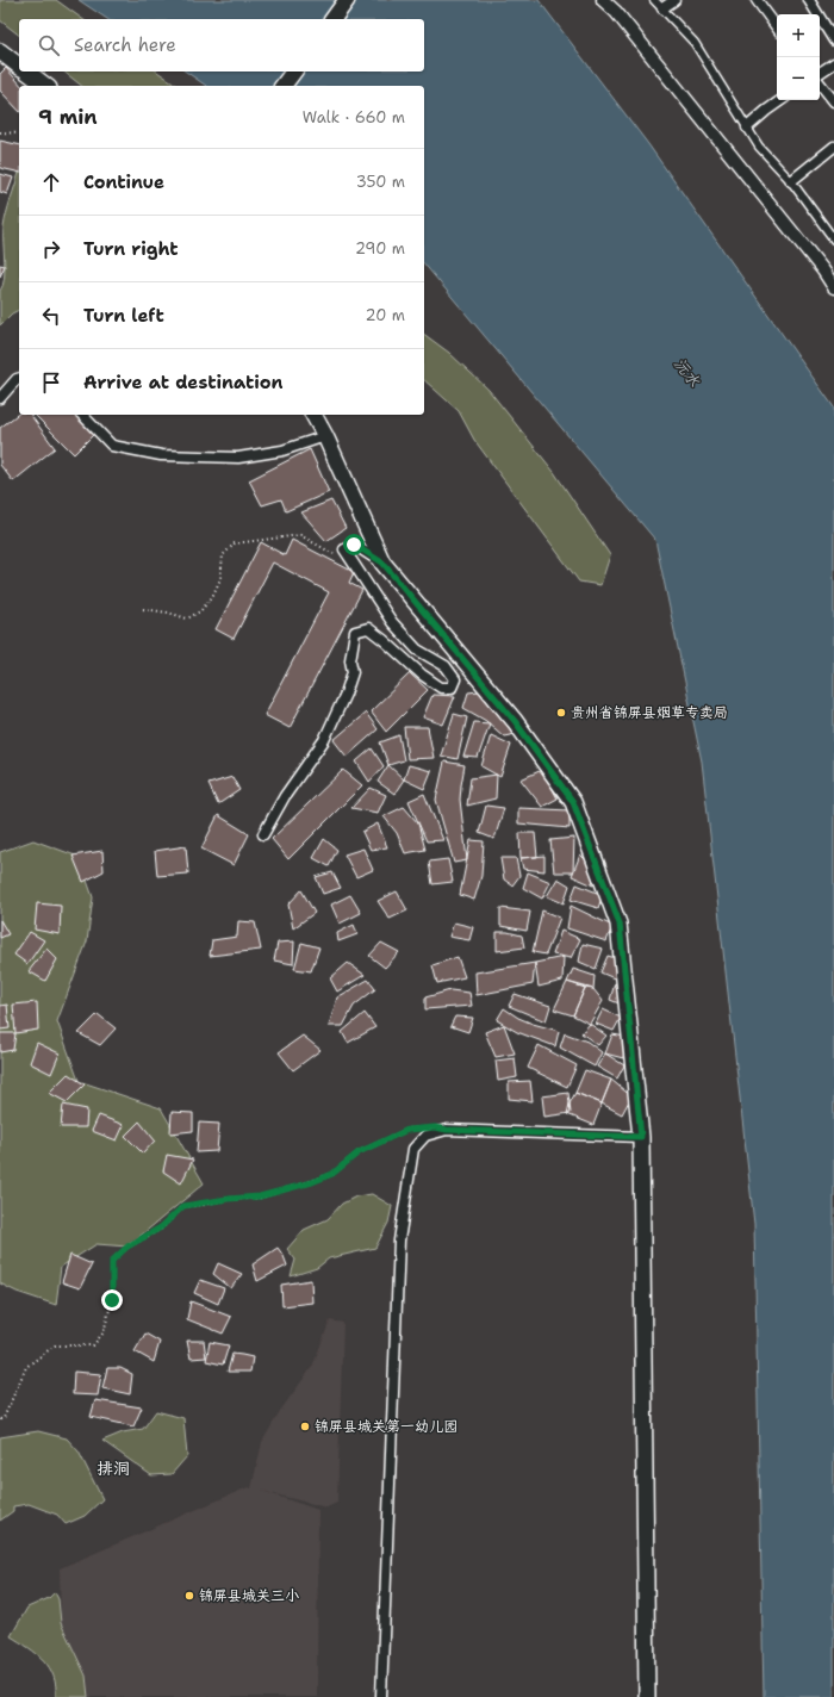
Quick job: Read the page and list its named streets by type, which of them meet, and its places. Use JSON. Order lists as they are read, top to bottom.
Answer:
{
  "districts": ["排洞"],
  "water": ["沅水"],
  "places": ["贵州省锦屏县烟草专卖局", "锦屏县城关第一幼儿园", "锦屏县城关三小"],
  "page": {
    "map_buttons": ["+", "−"],
    "search": "Search here",
    "heading": ["9 min", "Walk · 660 m"],
    "list": [
      ["Continue", "350 m"],
      ["Turn right", "290 m"],
      ["Turn left", "20 m"],
      "Arrive at destination"
    ]
  }
}
